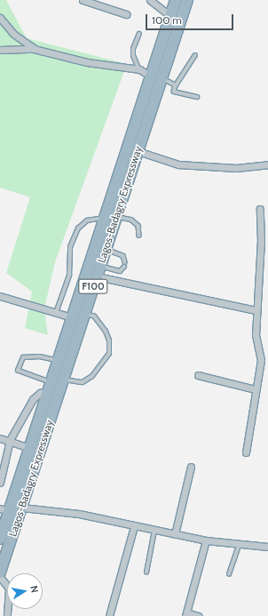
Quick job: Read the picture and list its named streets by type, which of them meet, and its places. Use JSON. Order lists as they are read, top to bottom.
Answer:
{
  "streets": {
    "highway": ["Lagos-Badagry Expressway", "F100"]
  },
  "scale_bar": "100 m",
  "north": "right"
}
